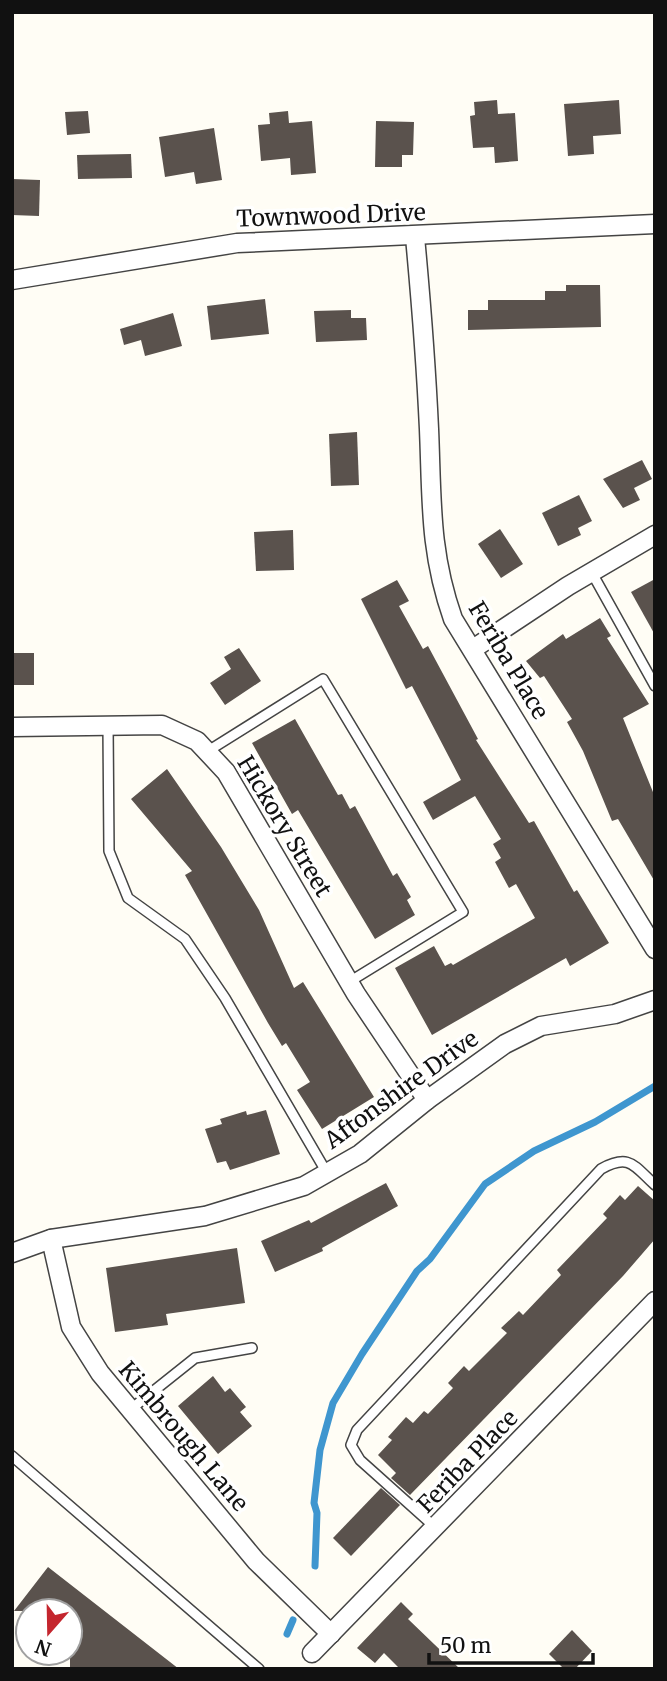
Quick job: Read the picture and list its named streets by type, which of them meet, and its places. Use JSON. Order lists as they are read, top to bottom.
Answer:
{
  "streets": {
    "street": [
      "Townwood Drive",
      "Feriba Place",
      "Hickory Street",
      "Aftonshire Drive",
      "Kimbrough Lane"
    ]
  },
  "crossings": [
    ["Townwood Drive", "Feriba Place"],
    ["Feriba Place", "Kimbrough Lane"],
    ["Hickory Street", "Aftonshire Drive"],
    ["Aftonshire Drive", "Kimbrough Lane"]
  ],
  "scale_bar": "50 m",
  "north": "bottom"
}
